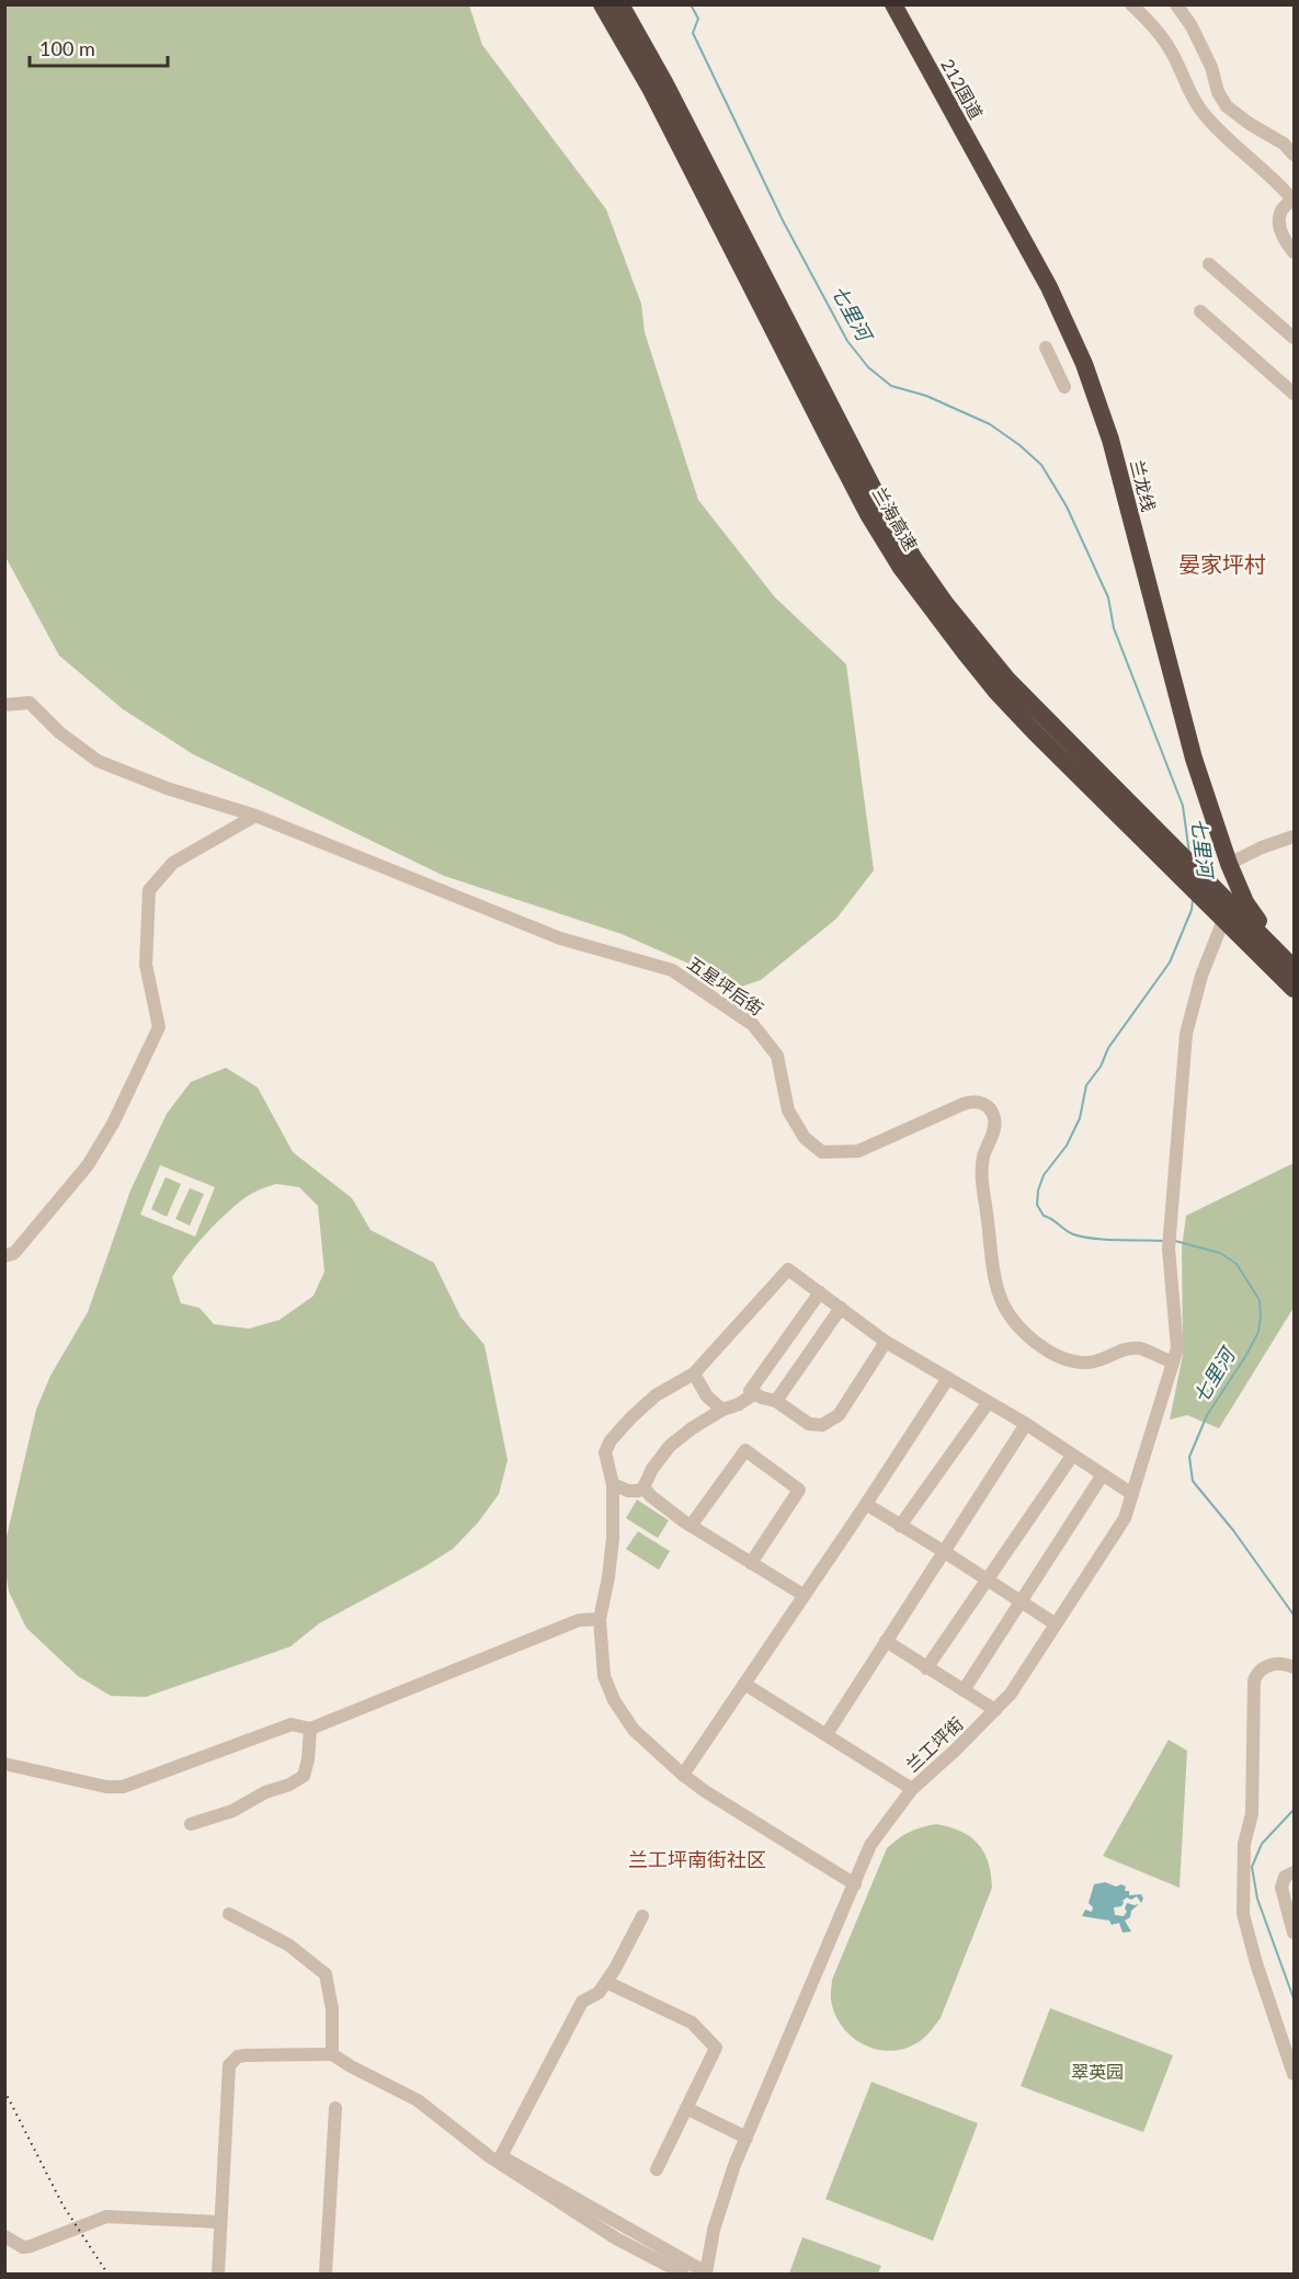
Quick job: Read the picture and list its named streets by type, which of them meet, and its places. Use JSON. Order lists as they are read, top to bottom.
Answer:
{
  "streets": {
    "highway": ["212国道", "兰龙线", "兰海高速"],
    "street": ["五星坪后街", "兰工坪街"]
  },
  "crossings": [
    ["212国道", "兰龙线"],
    ["兰龙线", "兰海高速"],
    ["兰龙线", "兰工坪街"],
    ["兰海高速", "兰工坪街"],
    ["五星坪后街", "兰工坪街"]
  ],
  "districts": ["晏家坪村", "兰工坪南街社区"],
  "water": ["七里河"],
  "parks": ["翠英园"],
  "scale_bar": "100 m"
}
